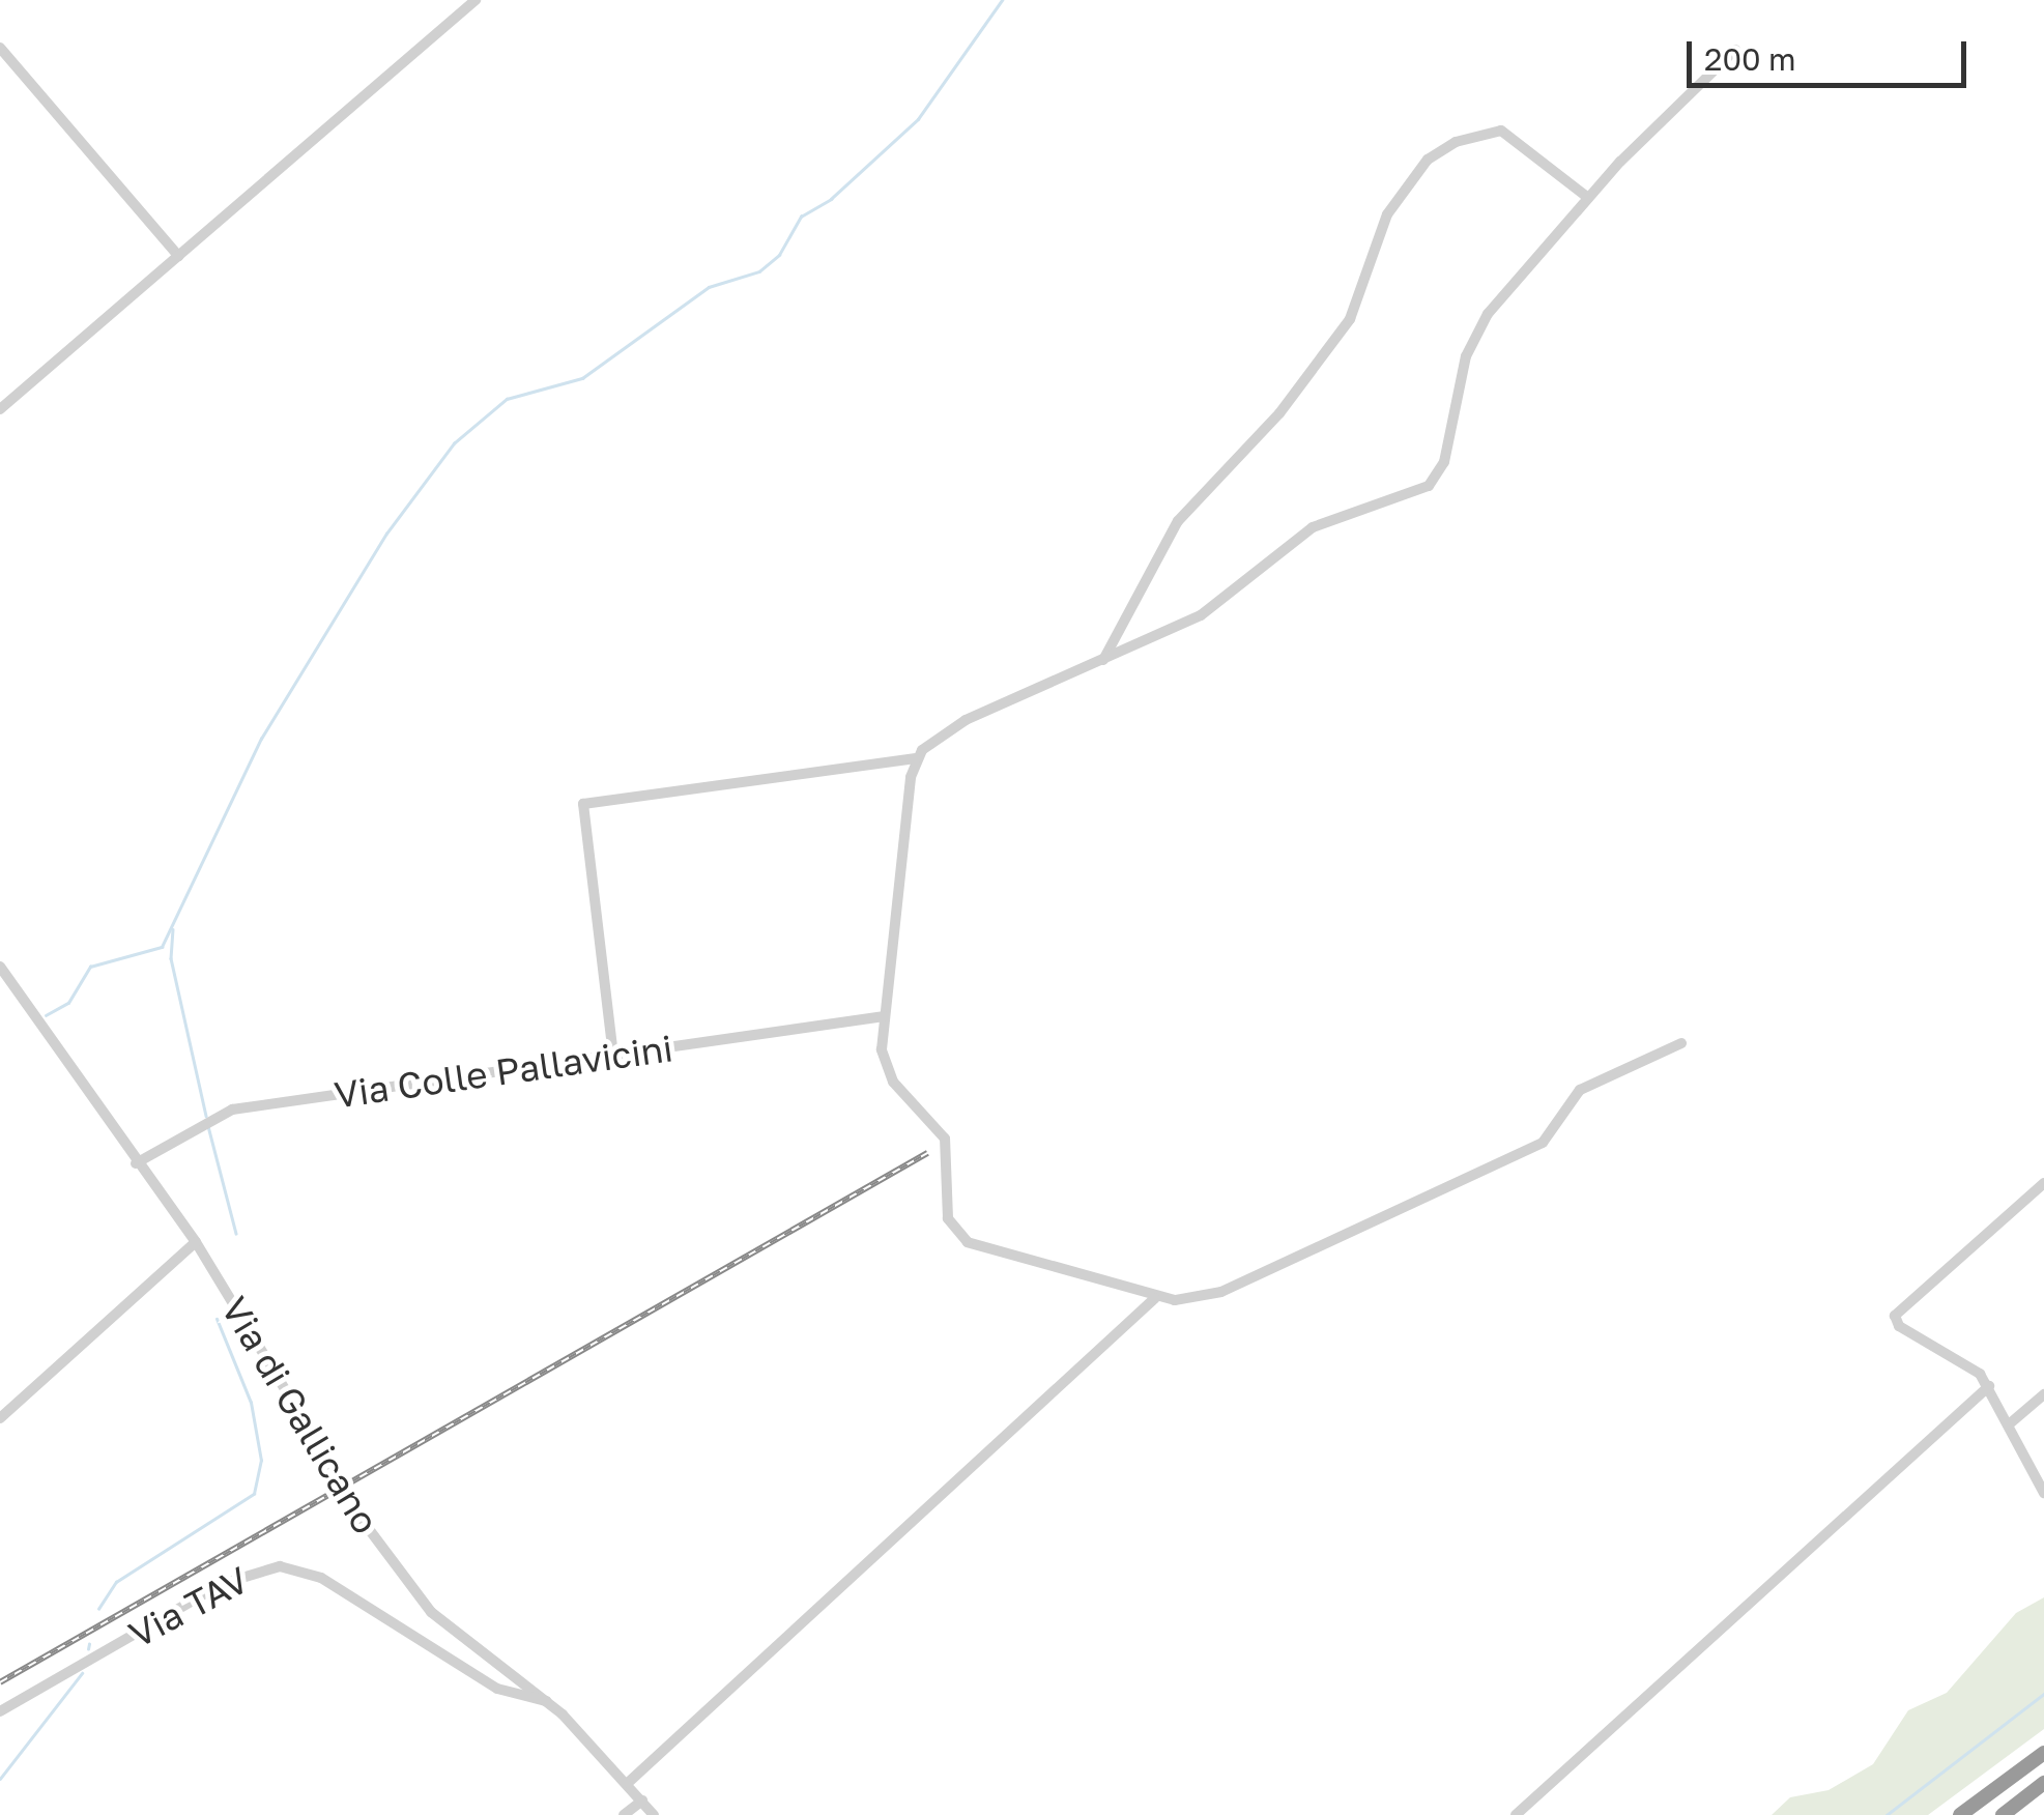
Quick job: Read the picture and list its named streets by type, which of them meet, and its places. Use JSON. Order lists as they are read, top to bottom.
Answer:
{
  "streets": {
    "street": ["Via Colle Pallavicini", "Via di Gallicano", "Via TAV"]
  },
  "crossings": [
    ["Via Colle Pallavicini", "Via di Gallicano"],
    ["Via di Gallicano", "Via TAV"]
  ],
  "scale_bar": "200 m"
}
